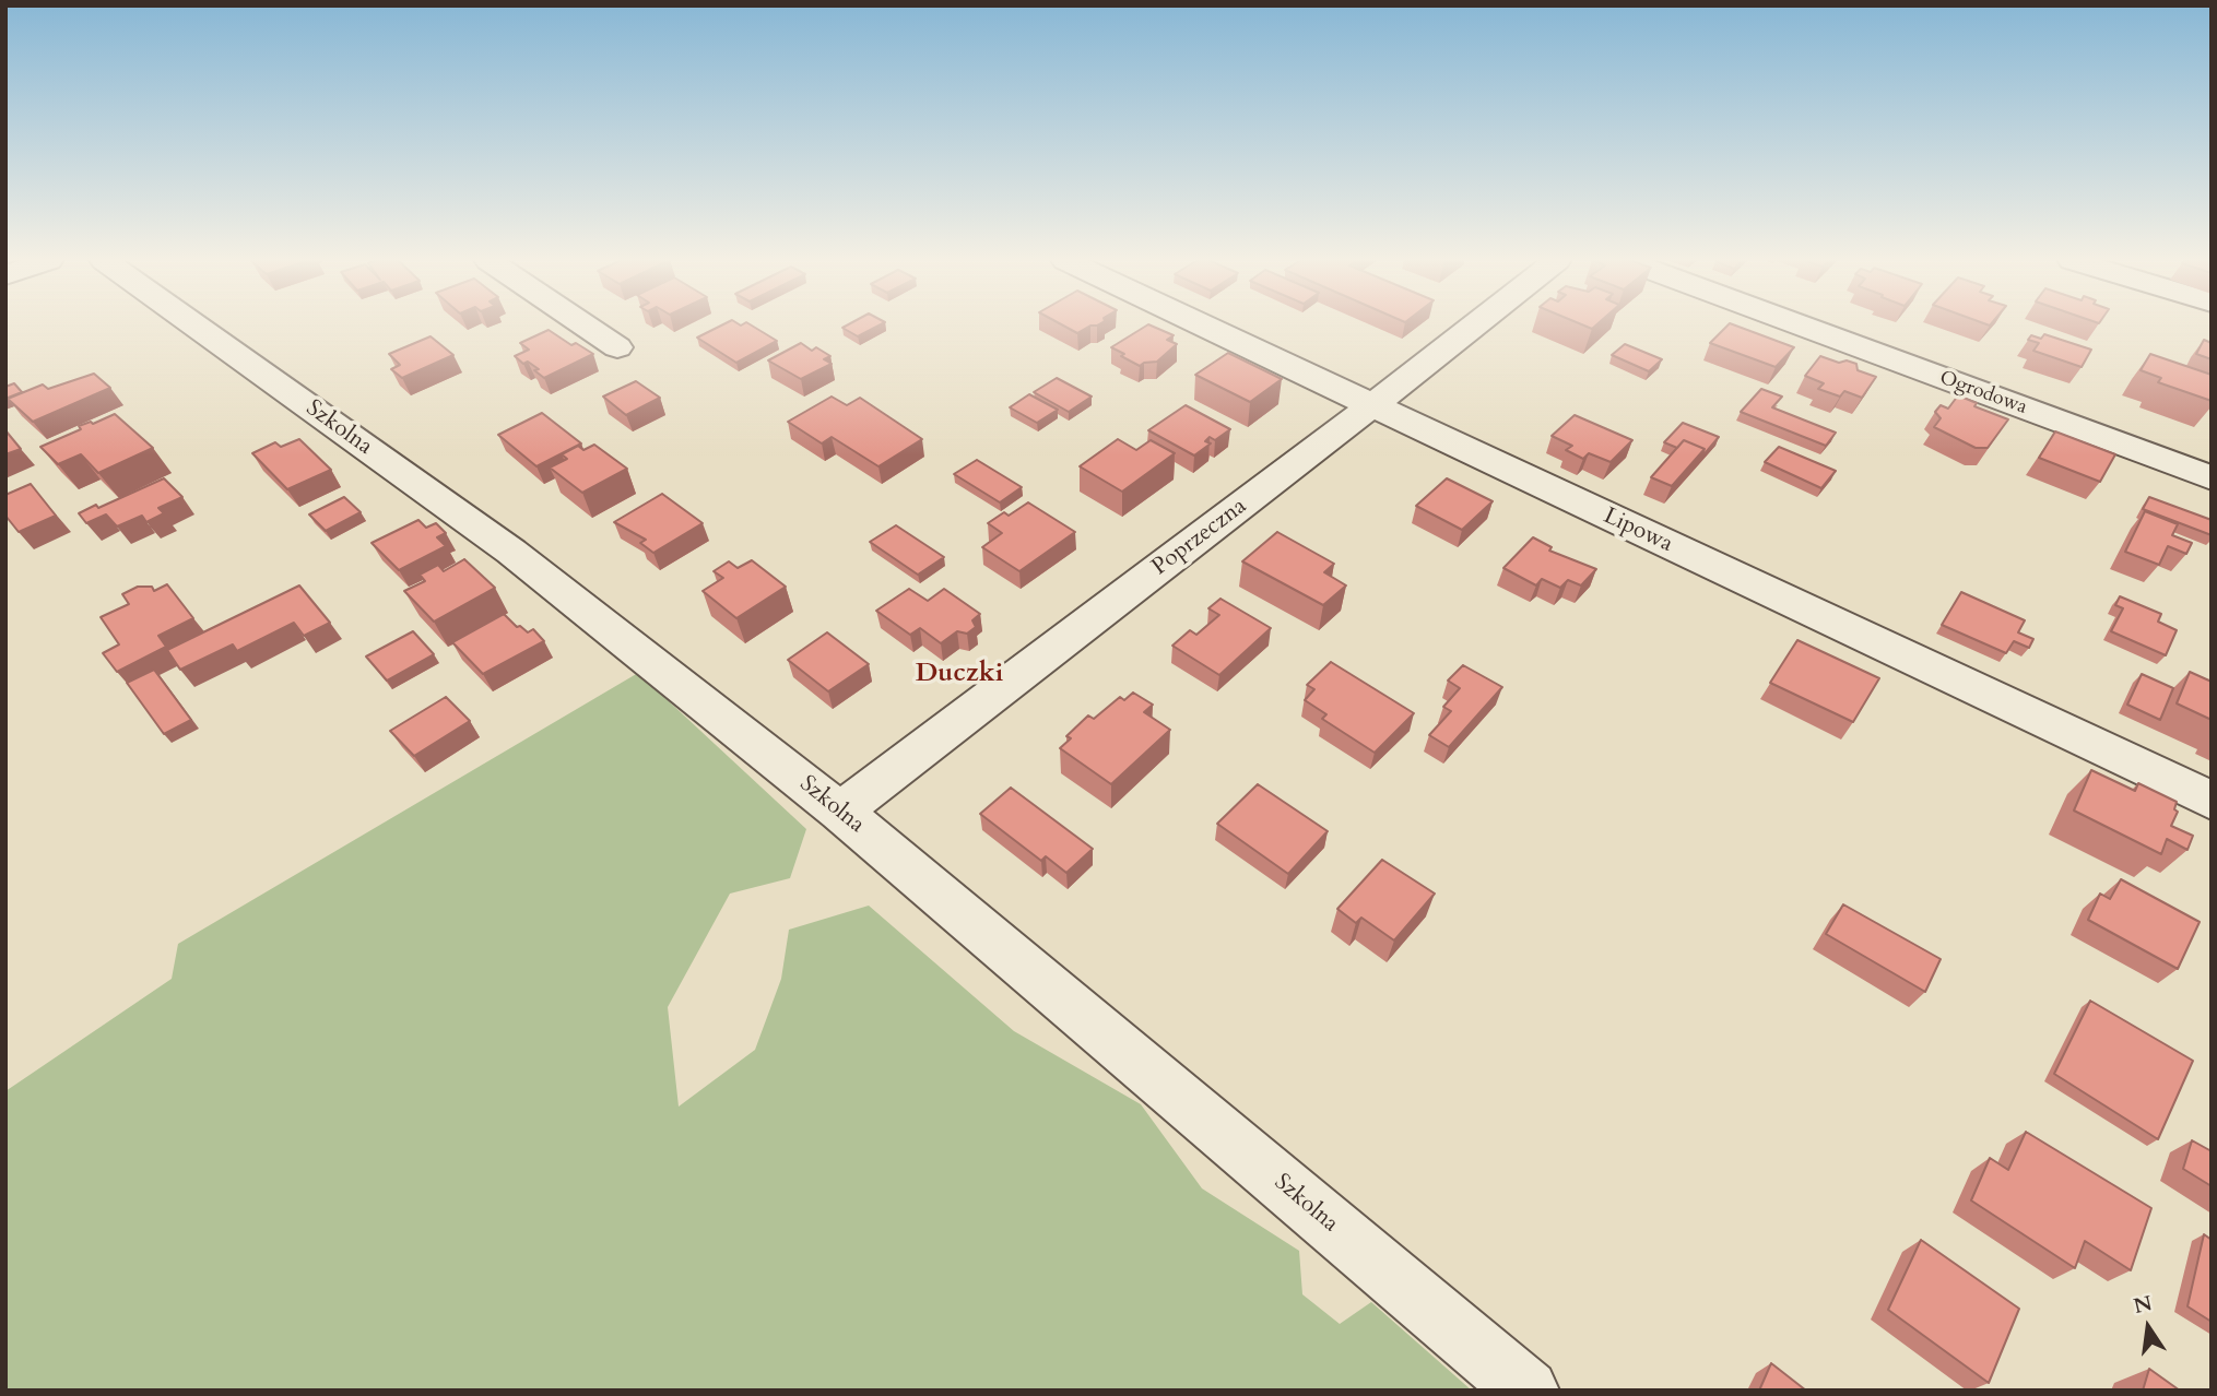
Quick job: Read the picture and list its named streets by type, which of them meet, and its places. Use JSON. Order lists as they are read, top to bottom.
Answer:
{
  "streets": {
    "street": [
      "Ogrodowa",
      "Szkolna",
      "Lipowa",
      "Poprzeczna"
    ]
  },
  "crossings": [
    ["Szkolna", "Poprzeczna"],
    ["Lipowa", "Poprzeczna"]
  ],
  "districts": ["Duczki"],
  "north": "top"
}
